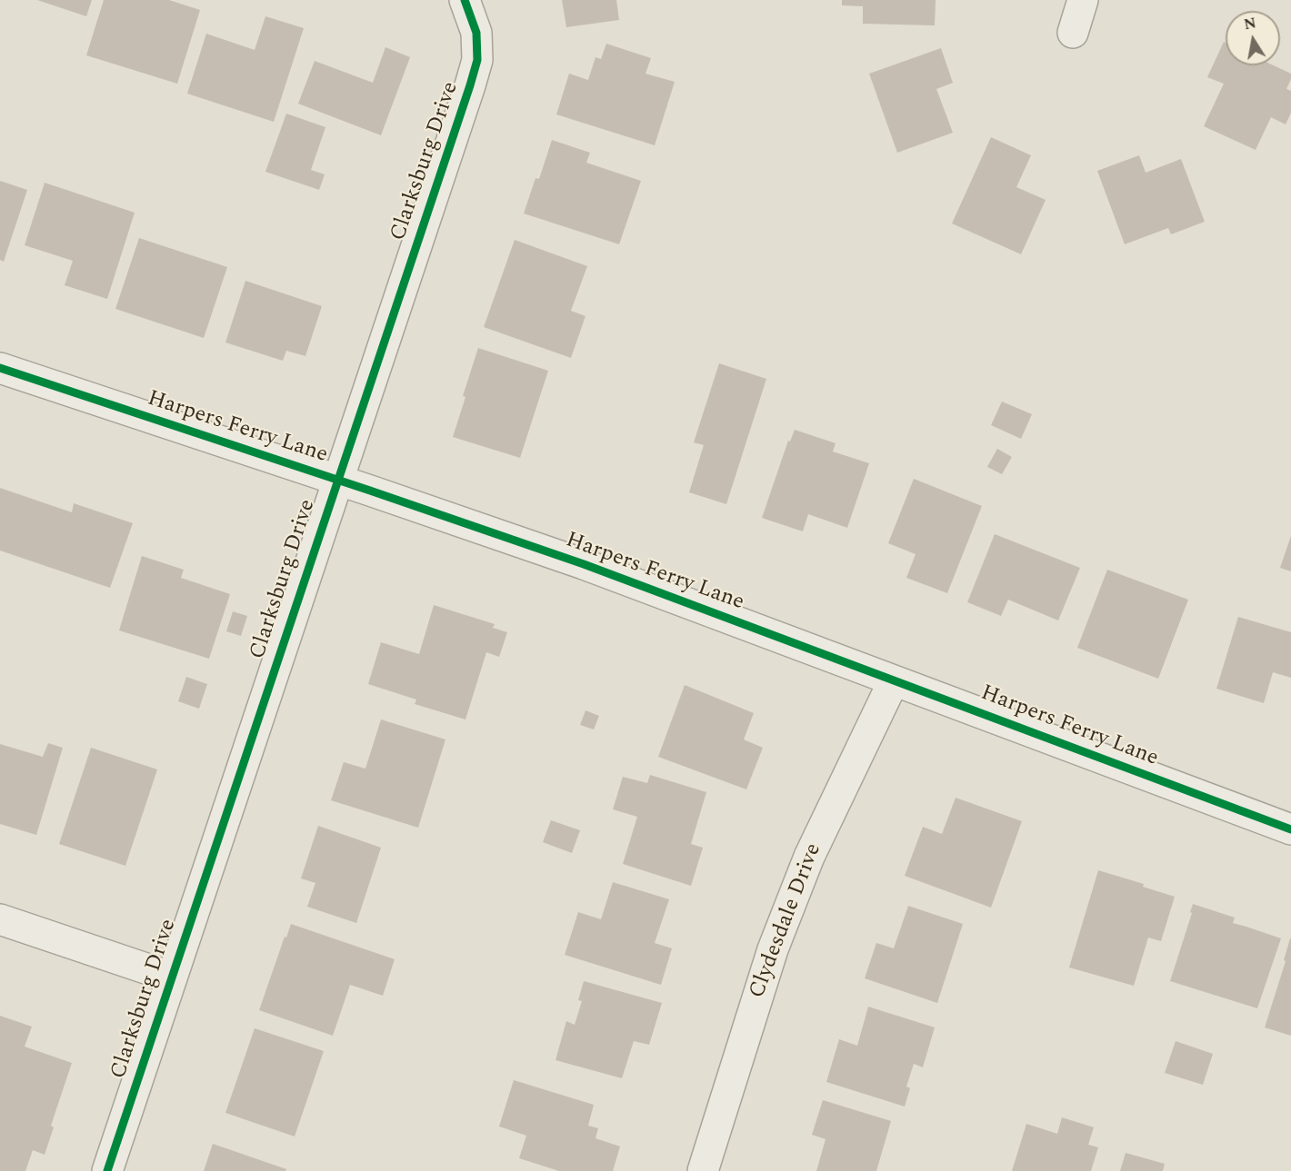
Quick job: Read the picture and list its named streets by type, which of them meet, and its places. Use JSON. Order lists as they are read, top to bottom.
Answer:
{
  "streets": {
    "street": ["Clarksburg Drive", "Harpers Ferry Lane", "Clydesdale Drive"]
  },
  "crossings": [
    ["Clarksburg Drive", "Harpers Ferry Lane"],
    ["Harpers Ferry Lane", "Clydesdale Drive"]
  ],
  "north": "top"
}
